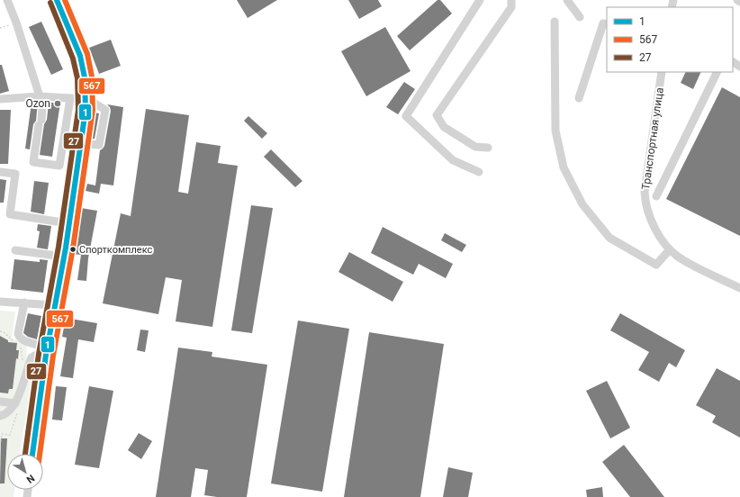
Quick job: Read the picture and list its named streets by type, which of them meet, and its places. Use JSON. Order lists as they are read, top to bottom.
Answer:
{
  "streets": {
    "street": ["Транспортная улица"]
  },
  "places": ["Ozon", "Спорткомплекс"],
  "lines": ["transit line 1", "transit line 567", "transit line 27"],
  "legend": ["1", "567", "27"],
  "north": "bottom right"
}
